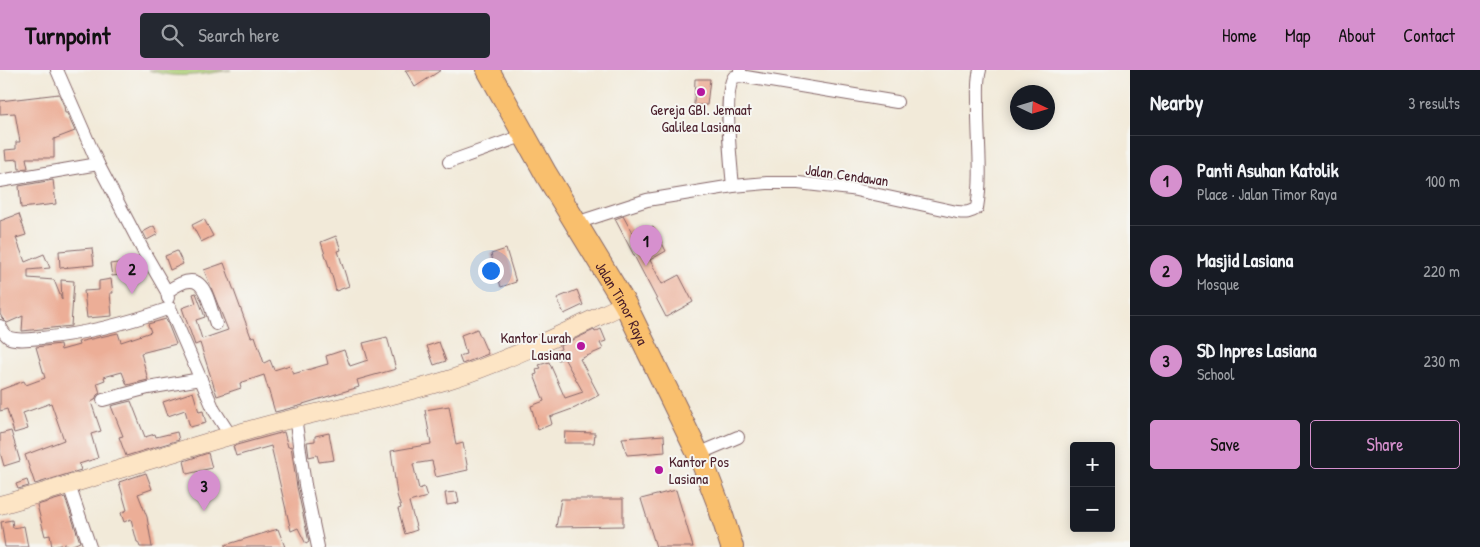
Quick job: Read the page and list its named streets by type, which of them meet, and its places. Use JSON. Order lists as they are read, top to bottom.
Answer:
{
  "streets": {
    "highway": ["Jalan Timor Raya"],
    "street": ["Jalan Cendawan"]
  },
  "crossings": [
    ["Jalan Cendawan", "Jalan Timor Raya"]
  ],
  "places": ["Gereja GBI. Jemaat Galilea Lasiana", "Kantor Lurah Lasiana", "Kantor Pos Lasiana"],
  "north": "right",
  "page": {
    "header": "Turnpoint",
    "search": "Search here",
    "nav": [
      "Home",
      "Map",
      "About",
      "Contact"
    ],
    "heading": ["Nearby", "3 results"],
    "list": [
      {
        "mark": "1",
        "name": "Panti Asuhan Katolik",
        "note": "Place · Jalan Timor Raya",
        "value": "100 m"
      },
      {
        "mark": "2",
        "name": "Masjid Lasiana",
        "note": "Mosque",
        "value": "220 m"
      },
      {
        "mark": "3",
        "name": "SD Inpres Lasiana",
        "note": "School",
        "value": "230 m"
      }
    ],
    "pins": ["1", "2", "3"],
    "buttons": ["Save", "Share"],
    "map_buttons": ["+", "−"]
  }
}
